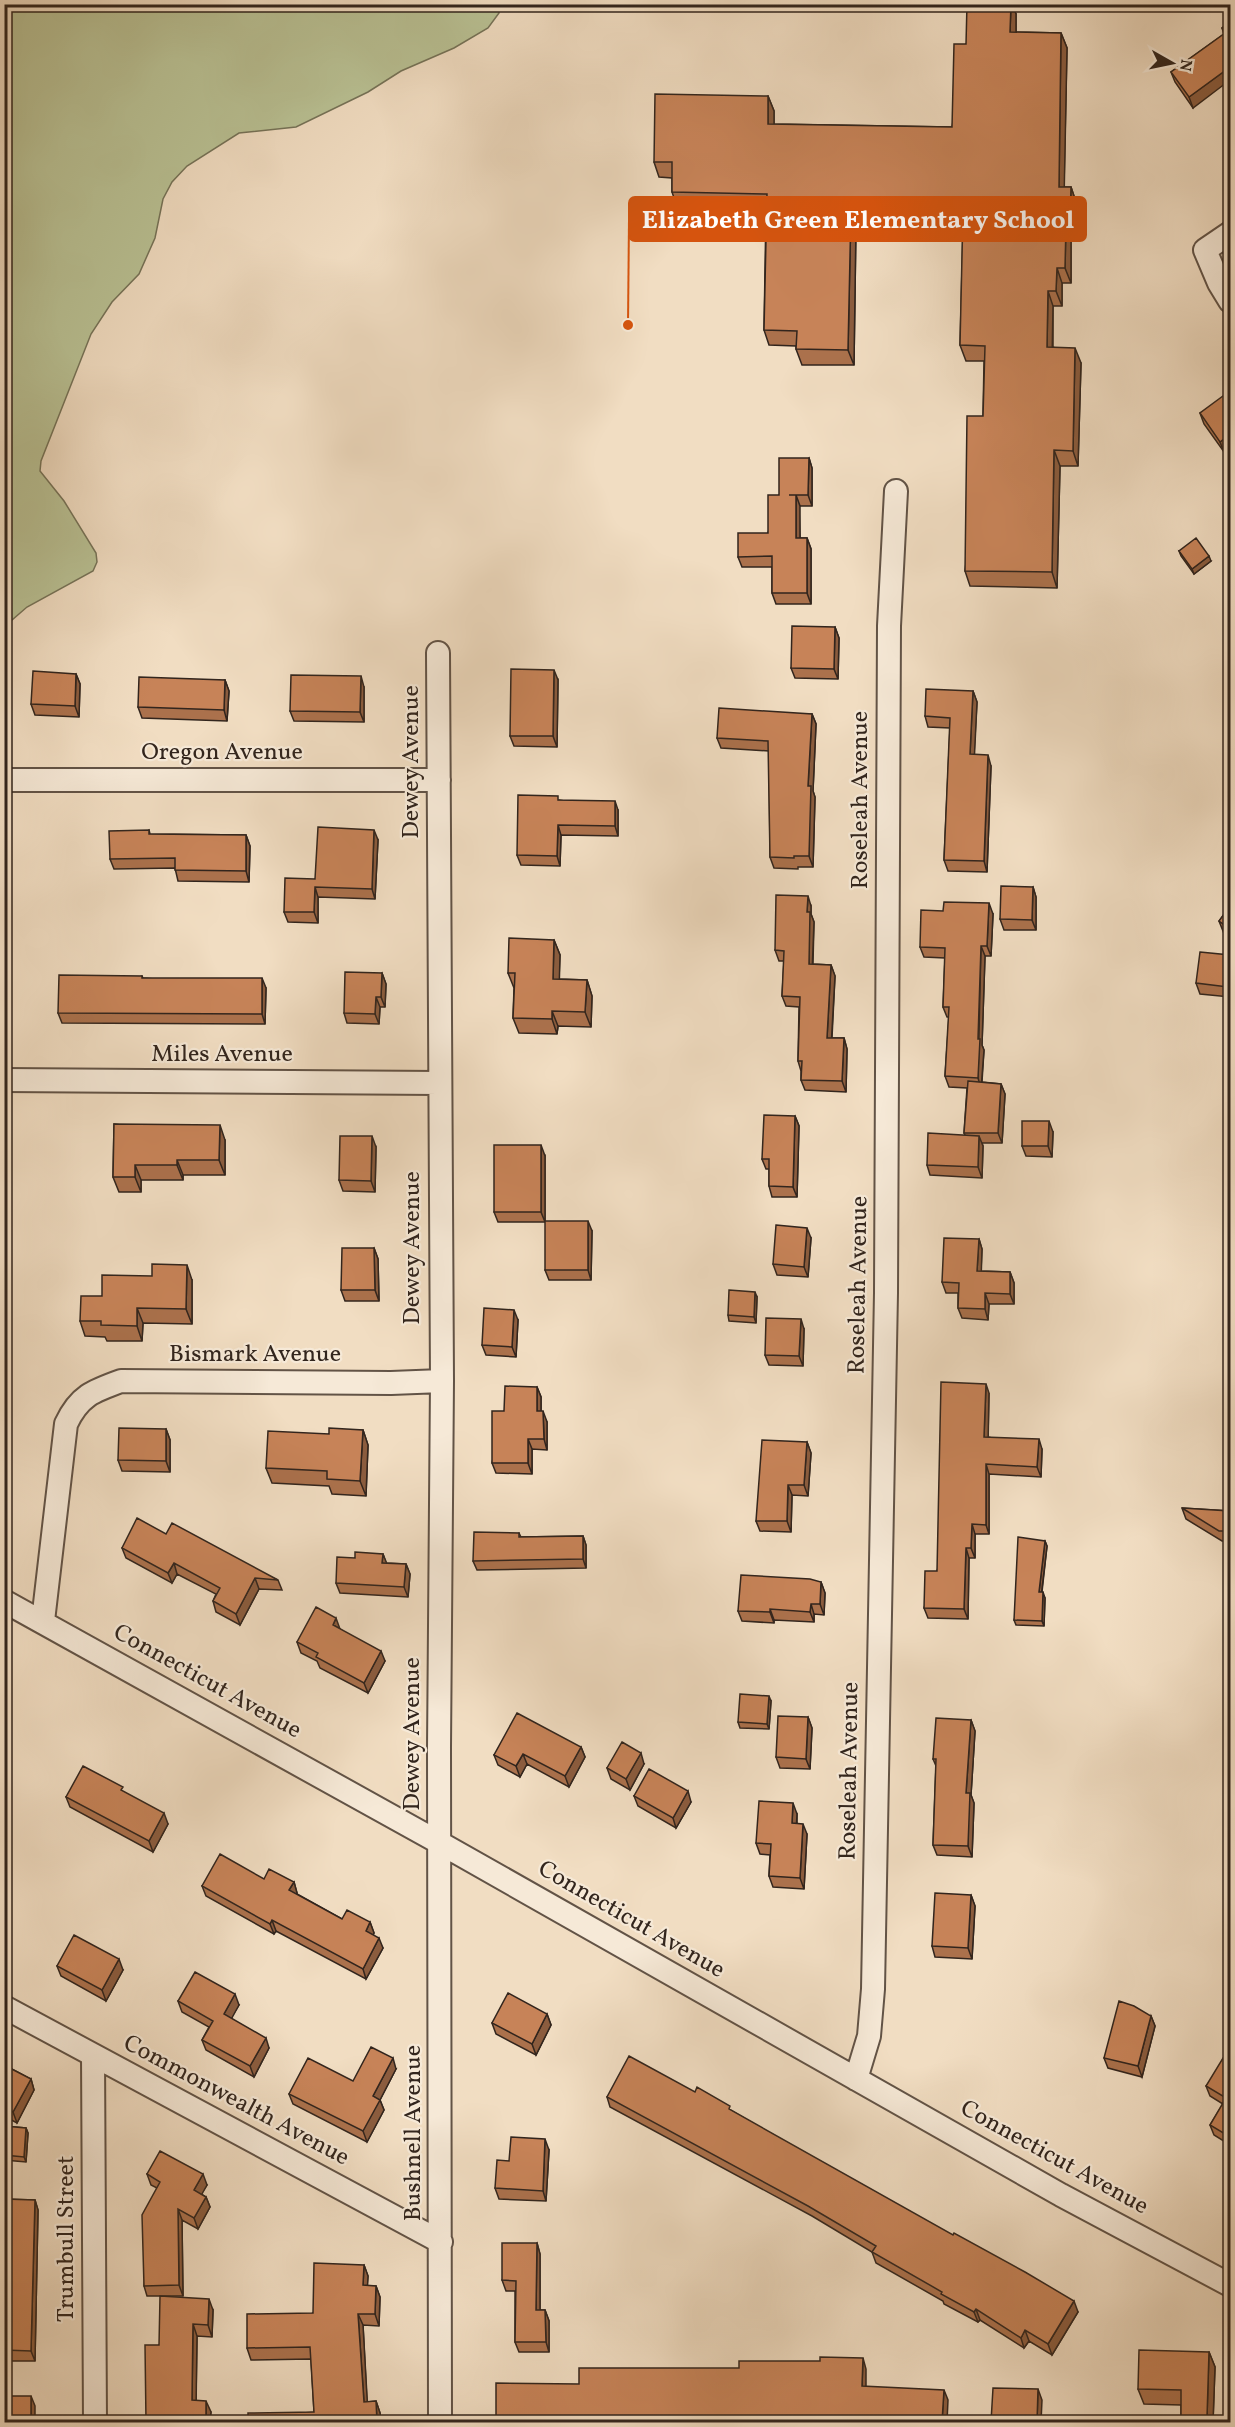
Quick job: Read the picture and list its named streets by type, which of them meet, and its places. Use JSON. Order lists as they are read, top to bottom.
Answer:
{
  "streets": {
    "street": [
      "Oregon Avenue",
      "Dewey Avenue",
      "Roseleah Avenue",
      "Miles Avenue",
      "Bismark Avenue",
      "Connecticut Avenue",
      "Commonwealth Avenue",
      "Bushnell Avenue",
      "Trumbull Street"
    ]
  },
  "crossings": [
    ["Oregon Avenue", "Dewey Avenue"],
    ["Dewey Avenue", "Miles Avenue"],
    ["Dewey Avenue", "Bismark Avenue"],
    ["Dewey Avenue", "Connecticut Avenue"],
    ["Dewey Avenue", "Bushnell Avenue"],
    ["Roseleah Avenue", "Connecticut Avenue"],
    ["Bismark Avenue", "Connecticut Avenue"],
    ["Connecticut Avenue", "Bushnell Avenue"],
    ["Commonwealth Avenue", "Bushnell Avenue"],
    ["Commonwealth Avenue", "Trumbull Street"]
  ],
  "places": ["Elizabeth Green Elementary School"],
  "north": "right"
}
